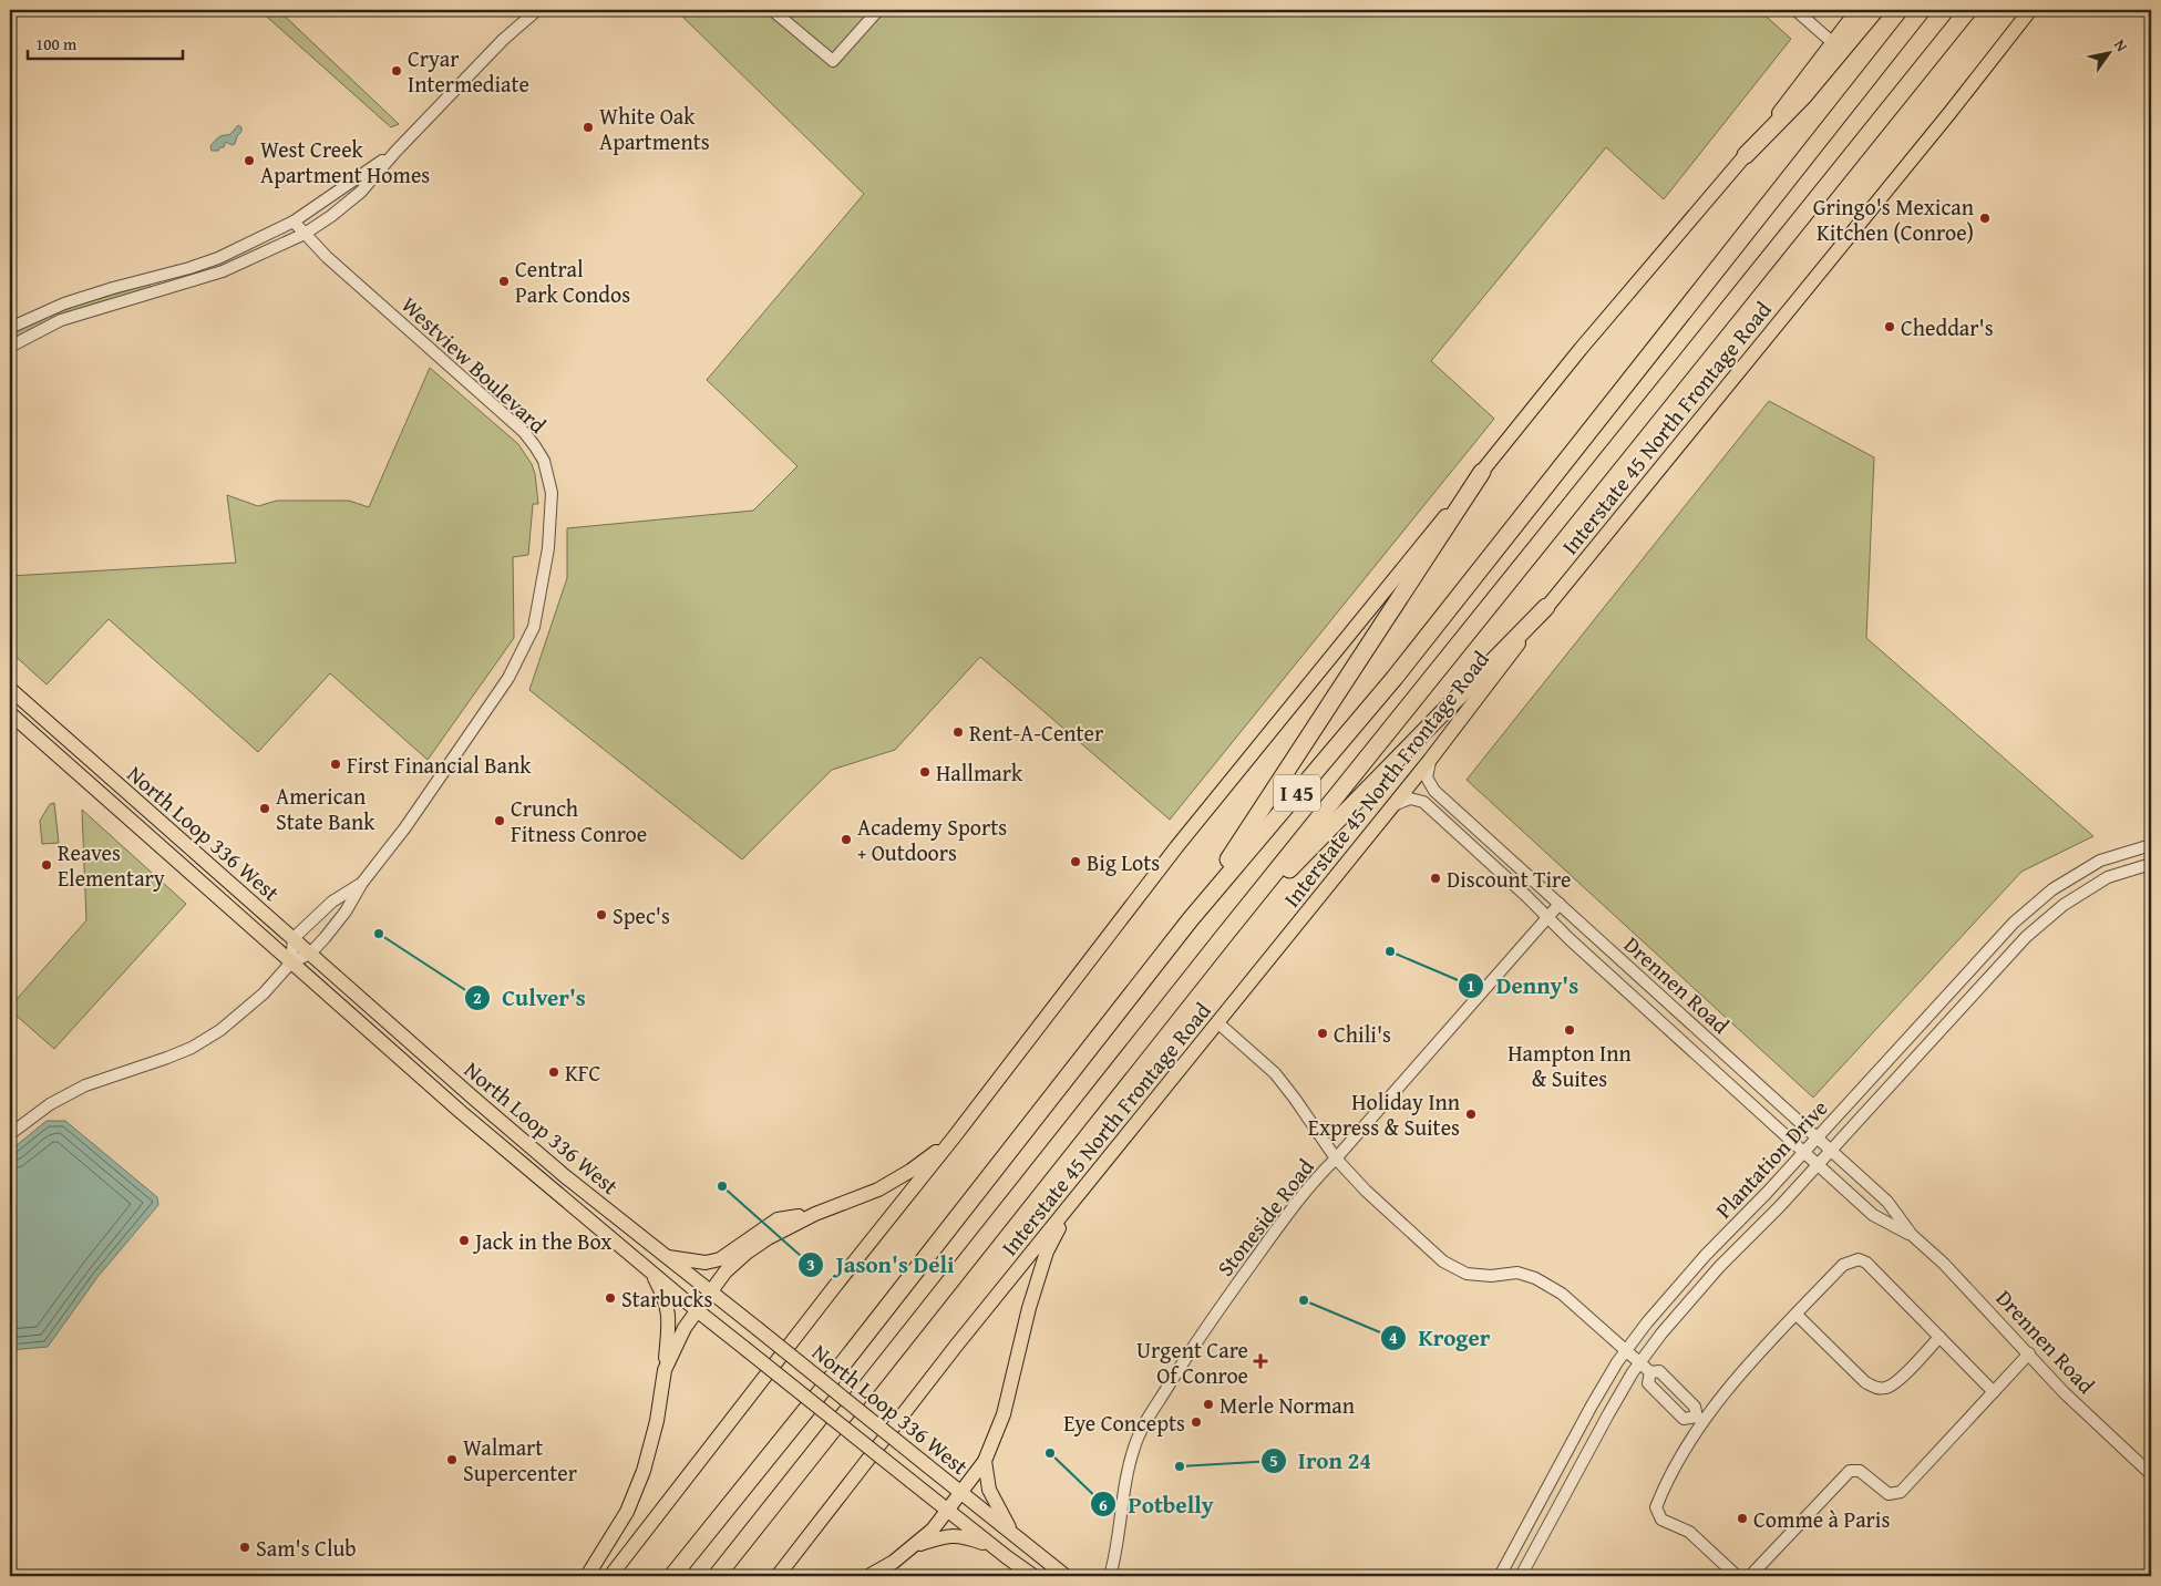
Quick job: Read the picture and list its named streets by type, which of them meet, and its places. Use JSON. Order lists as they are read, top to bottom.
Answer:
{
  "streets": {
    "highway": ["I 45"],
    "main road": ["Interstate 45 North Frontage Road", "North Loop 336 West"],
    "street": [
      "Westview Boulevard",
      "Drennen Road",
      "Plantation Drive",
      "Stoneside Road"
    ]
  },
  "crossings": [
    ["Westview Boulevard", "North Loop 336 West"],
    ["Interstate 45 North Frontage Road", "Drennen Road"],
    ["Drennen Road", "Plantation Drive"],
    ["Drennen Road", "Stoneside Road"]
  ],
  "places": {
    "other": [
      "Cryar Intermediate",
      "White Oak Apartments",
      "West Creek Apartment Homes",
      "Gringo's Mexican Kitchen (Conroe)",
      "Central Park Condos",
      "Cheddar's",
      "Rent-A-Center",
      "First Financial Bank",
      "Hallmark",
      "American State Bank",
      "Crunch Fitness Conroe",
      "Academy Sports + Outdoors",
      "Big Lots",
      "Reaves Elementary",
      "Discount Tire",
      "Spec's",
      "Culver's",
      "Denny's",
      "Hampton Inn & Suites",
      "Chili's",
      "KFC",
      "Holiday Inn Express & Suites",
      "Jason's Deli",
      "Jack in the Box",
      "Starbucks",
      "Kroger",
      "Merle Norman",
      "Eye Concepts",
      "Potbelly",
      "Walmart Supercenter",
      "Iron 24",
      "Comme à Paris",
      "Sam's Club"
    ],
    "health": ["Urgent Care Of Conroe"]
  },
  "scale_bar": "100 m",
  "north": "top right"
}
